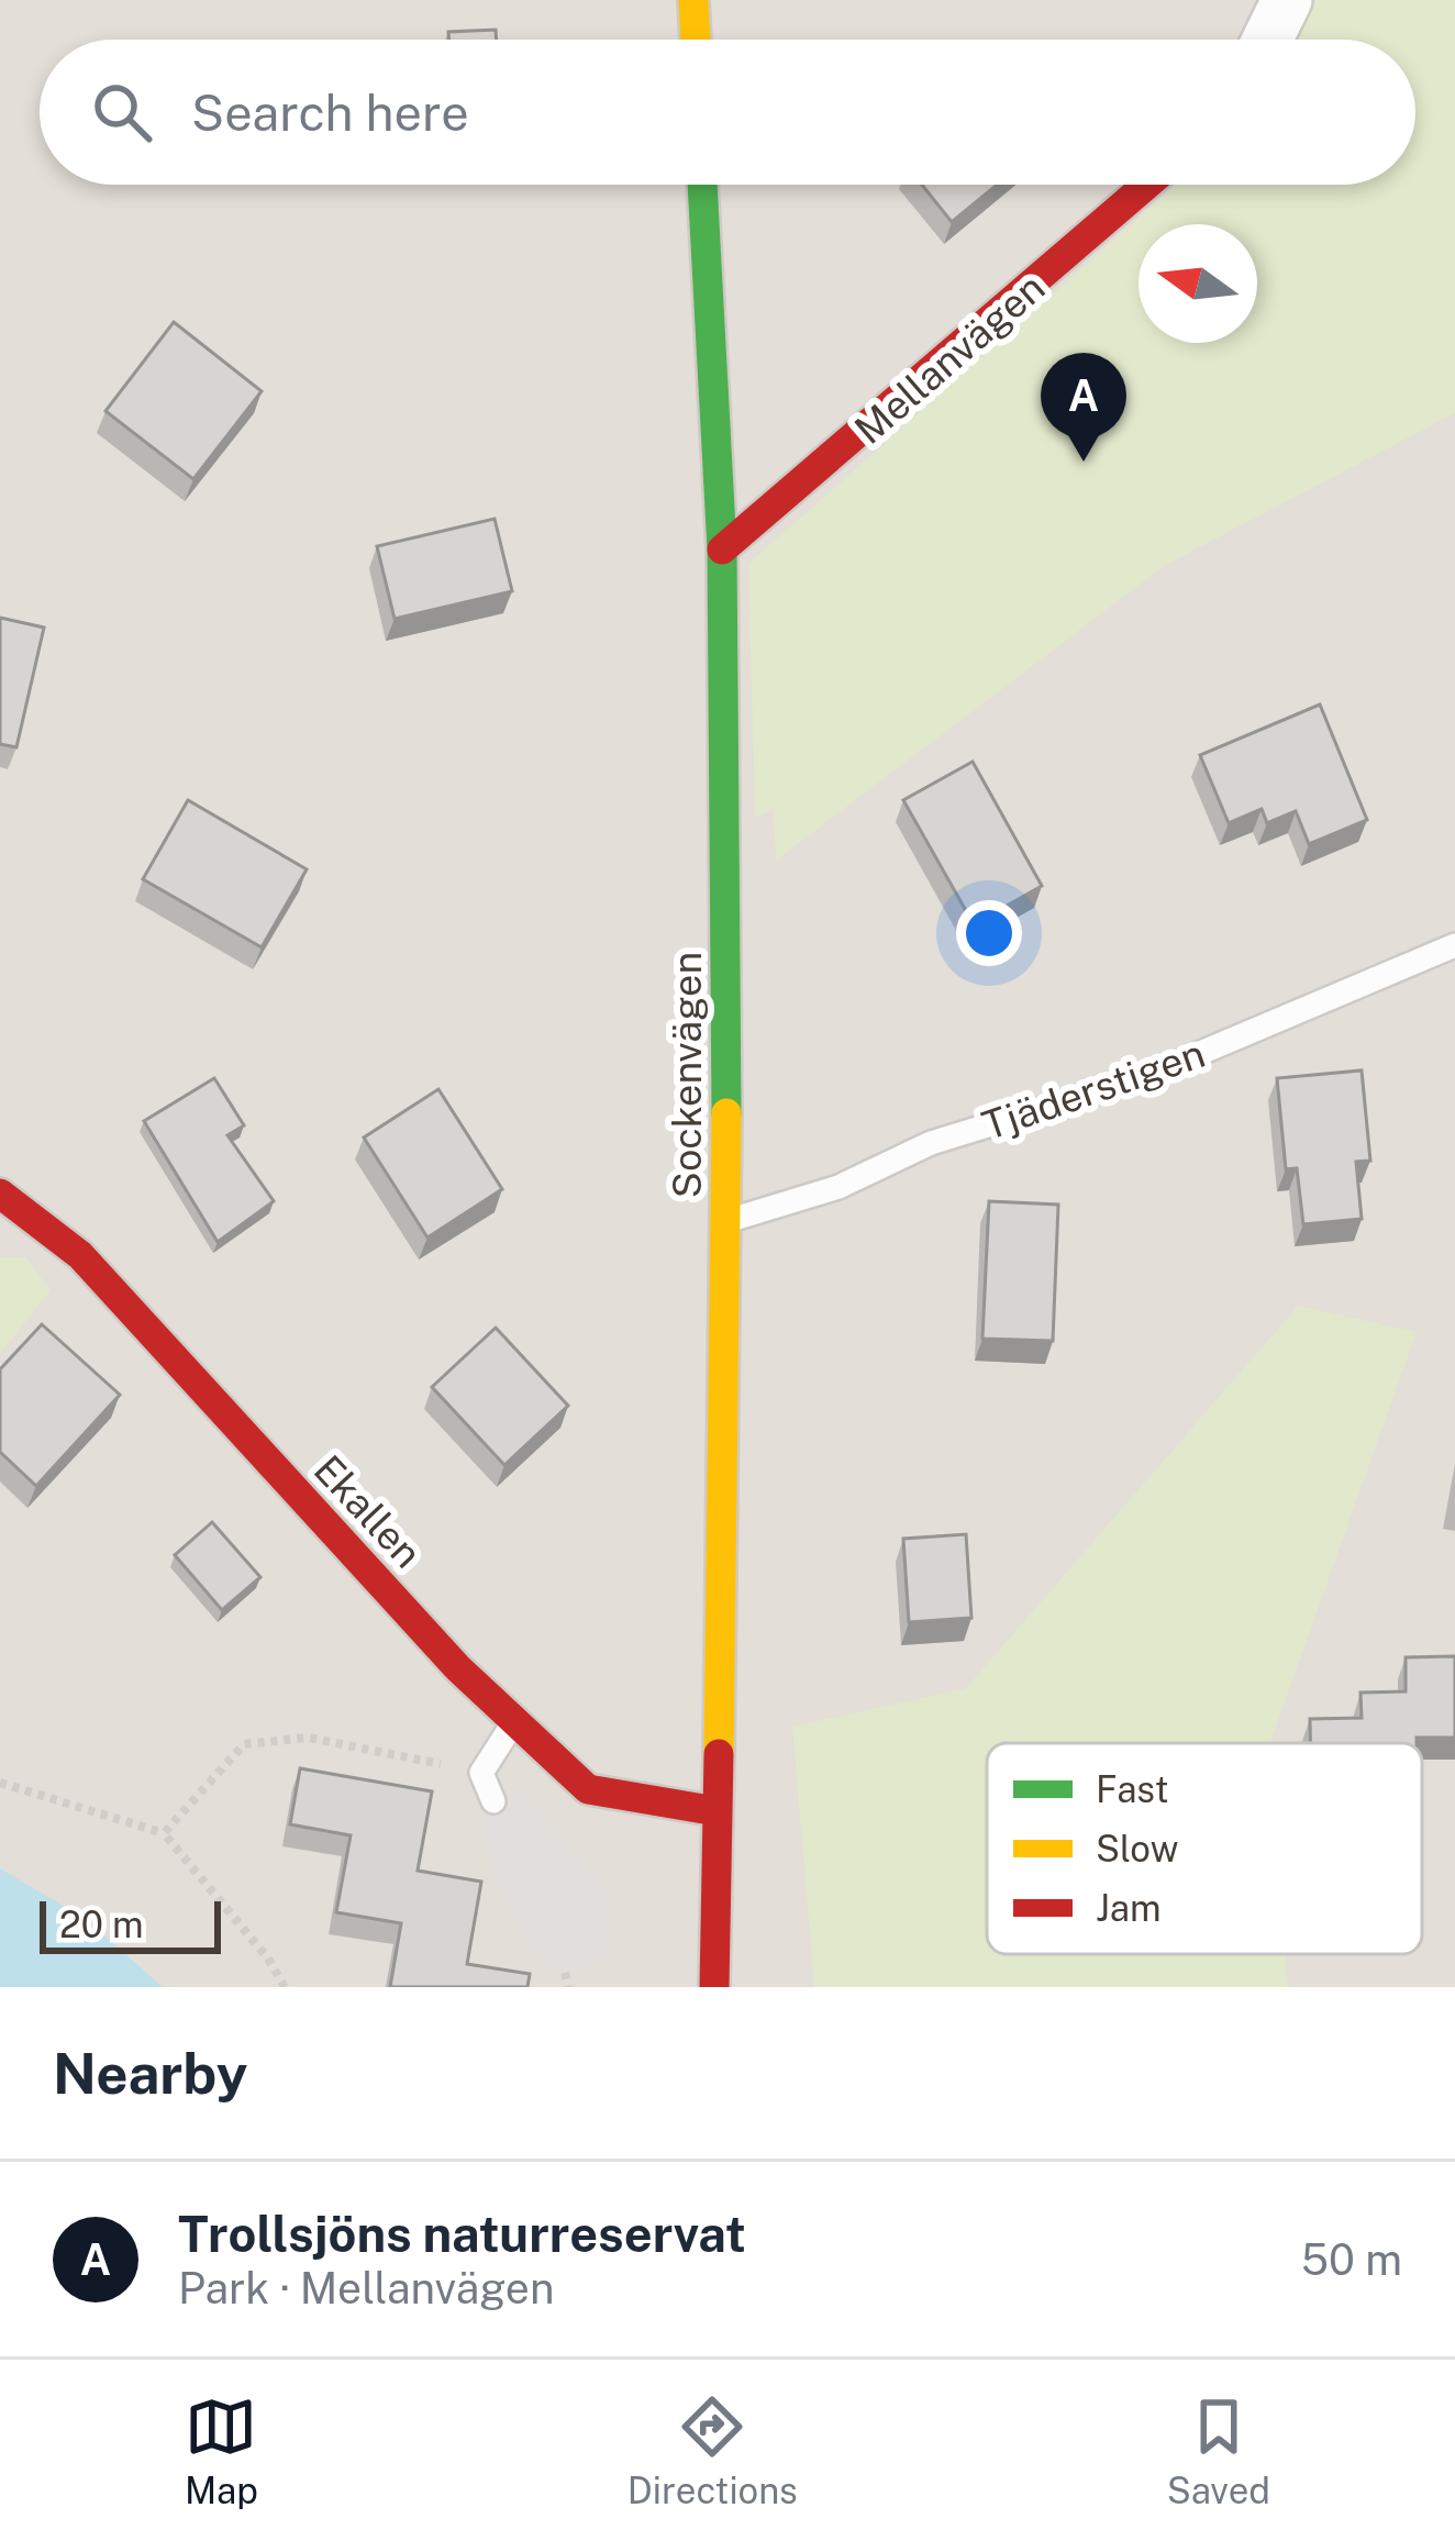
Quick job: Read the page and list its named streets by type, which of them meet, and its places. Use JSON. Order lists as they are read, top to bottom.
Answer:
{
  "streets": {
    "street": ["Mellanvägen", "Sockenvägen", "Ekallen"],
    "lane": ["Tjäderstigen"]
  },
  "crossings": [
    ["Mellanvägen", "Sockenvägen"],
    ["Sockenvägen", "Tjäderstigen"],
    ["Sockenvägen", "Ekallen"]
  ],
  "legend": ["Fast", "Slow", "Jam"],
  "scale_bar": "20 m",
  "north": "left",
  "page": {
    "search": "Search here",
    "pins": "A",
    "scale": "20 m",
    "heading": "Nearby",
    "list": [
      {
        "mark": "A",
        "name": "Trollsjöns naturreservat",
        "note": "Park · Mellanvägen",
        "value": "50 m"
      }
    ],
    "nav": ["Map", "Directions", "Saved"]
  }
}
